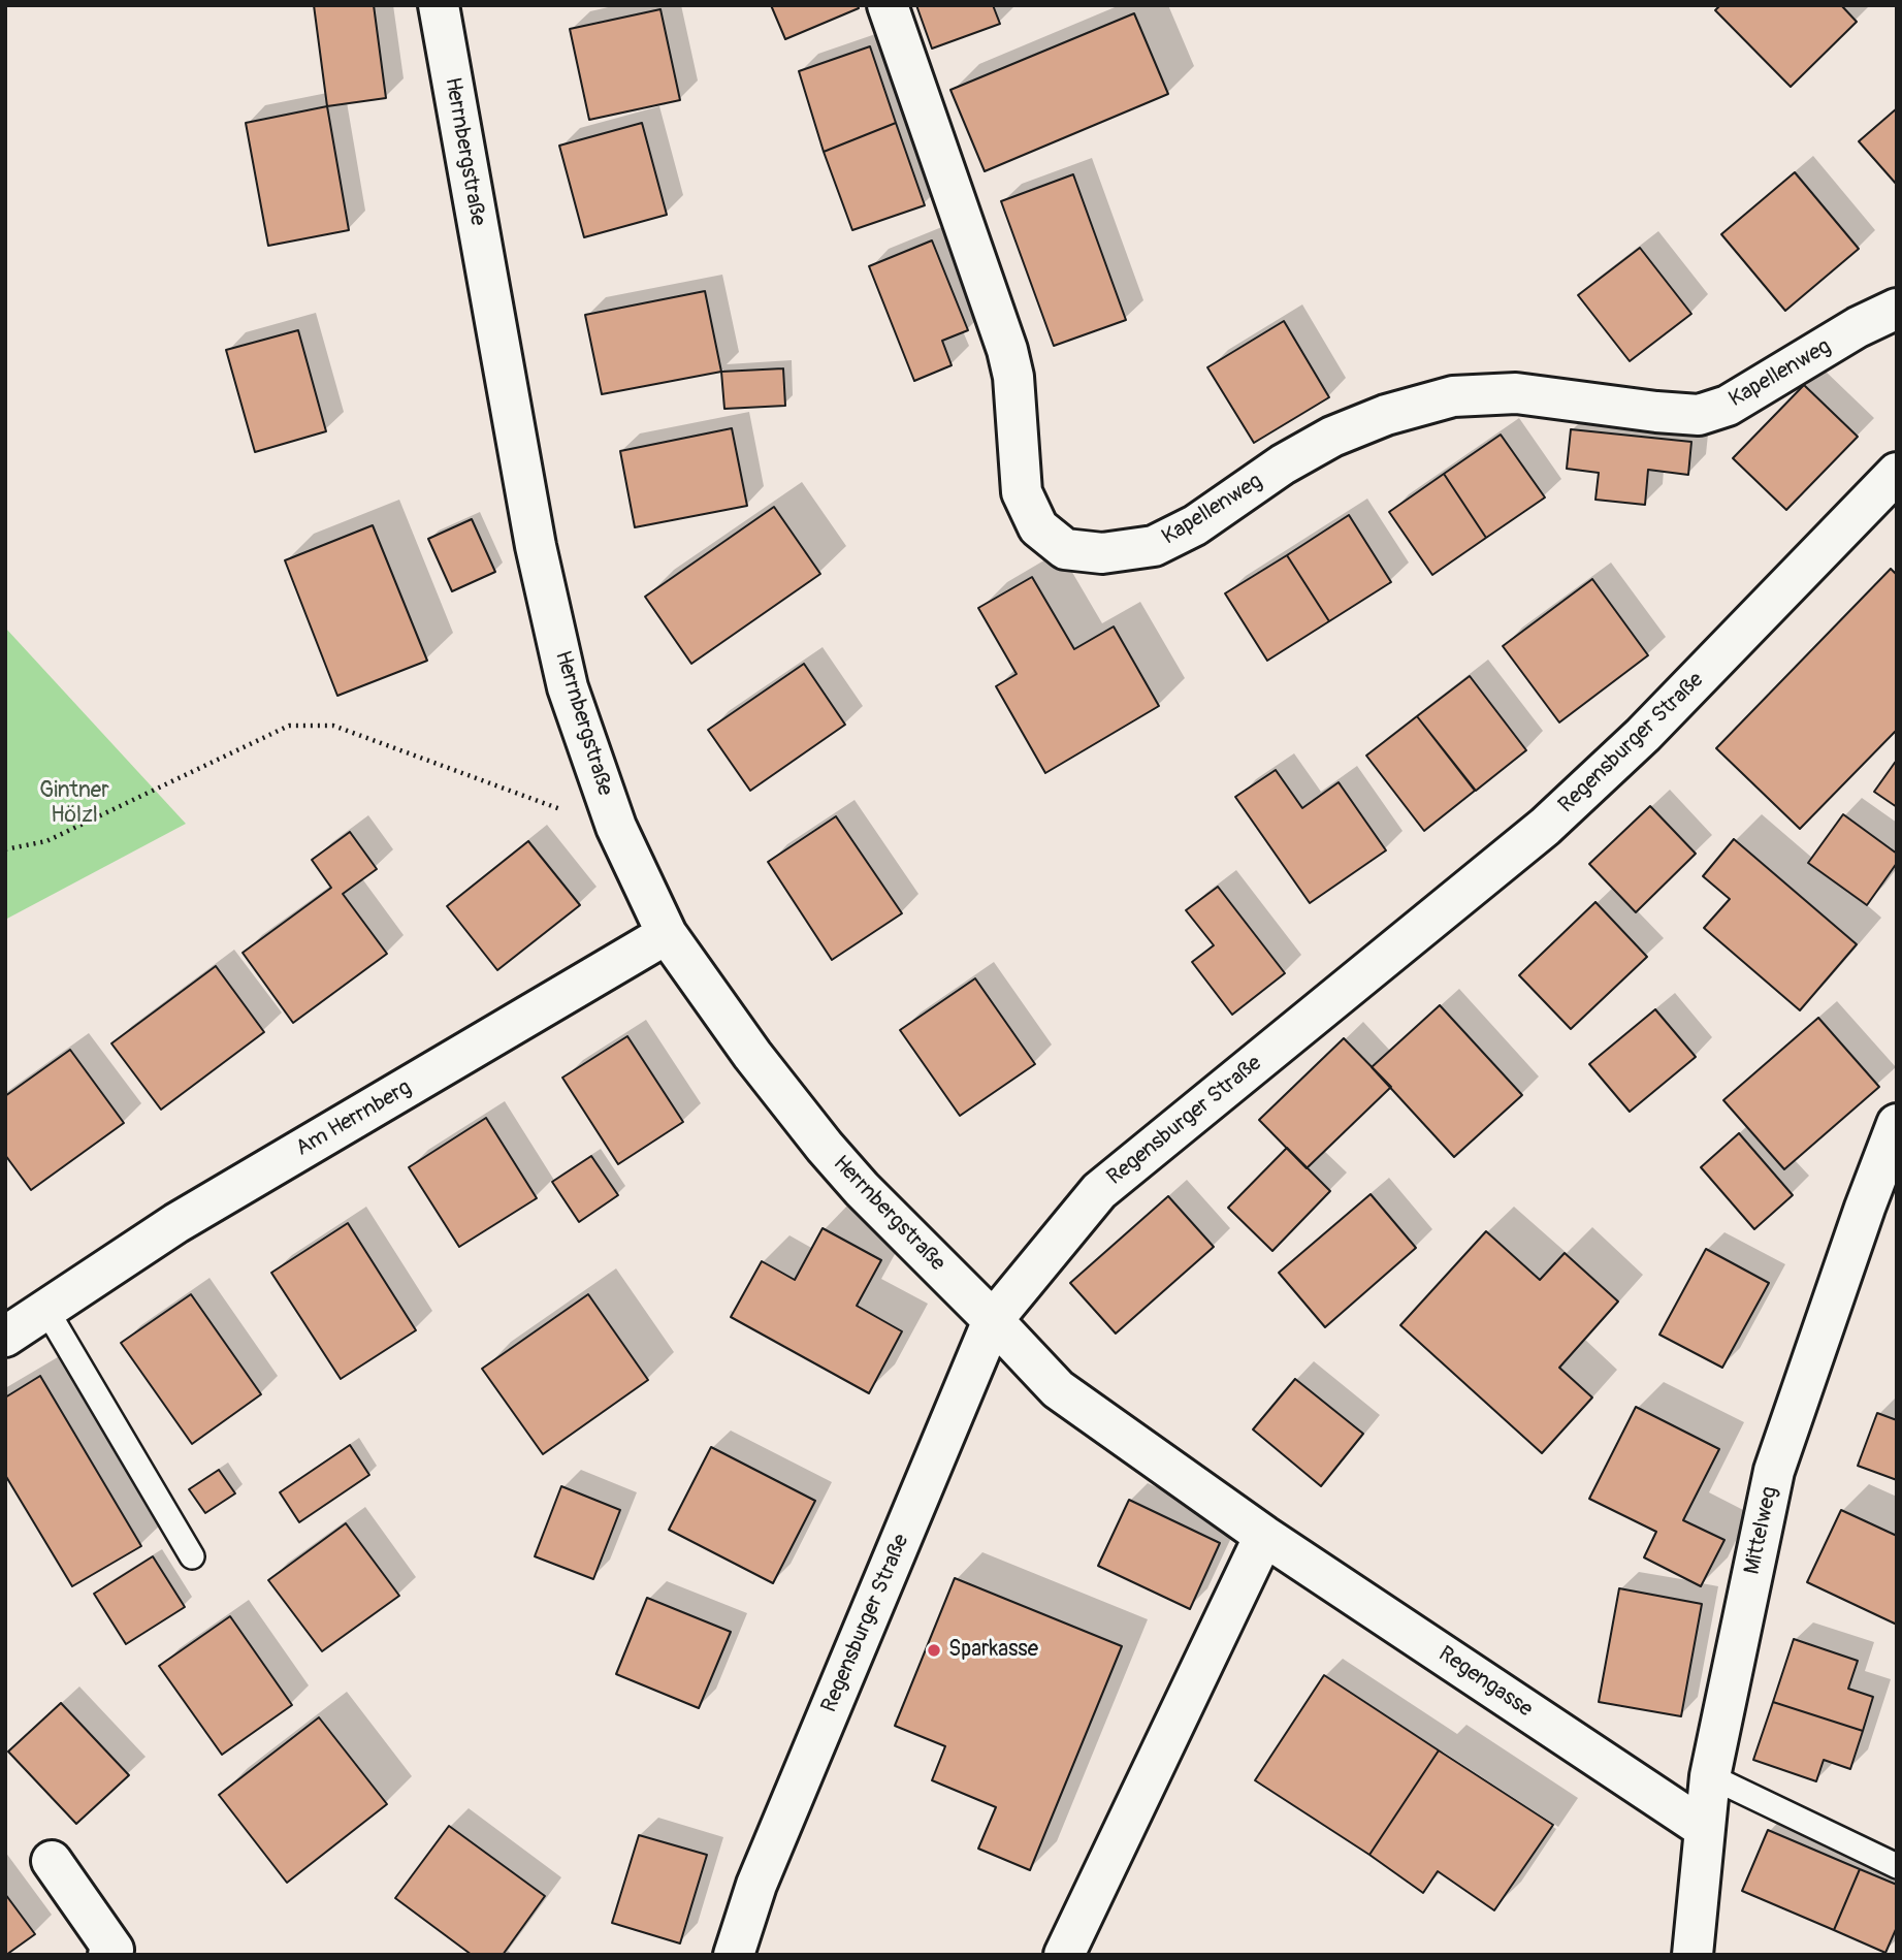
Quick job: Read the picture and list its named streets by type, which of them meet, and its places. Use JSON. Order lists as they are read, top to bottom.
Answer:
{
  "streets": {
    "street": [
      "Herrnbergstraße",
      "Kapellenweg",
      "Regensburger Straße",
      "Am Herrnberg",
      "Mittelweg",
      "Regengasse"
    ]
  },
  "crossings": [
    ["Herrnbergstraße", "Regensburger Straße"],
    ["Herrnbergstraße", "Am Herrnberg"],
    ["Herrnbergstraße", "Regengasse"],
    ["Regensburger Straße", "Regengasse"],
    ["Mittelweg", "Regengasse"]
  ],
  "parks": ["Gintner Hölzl"],
  "places": ["Sparkasse"]
}
